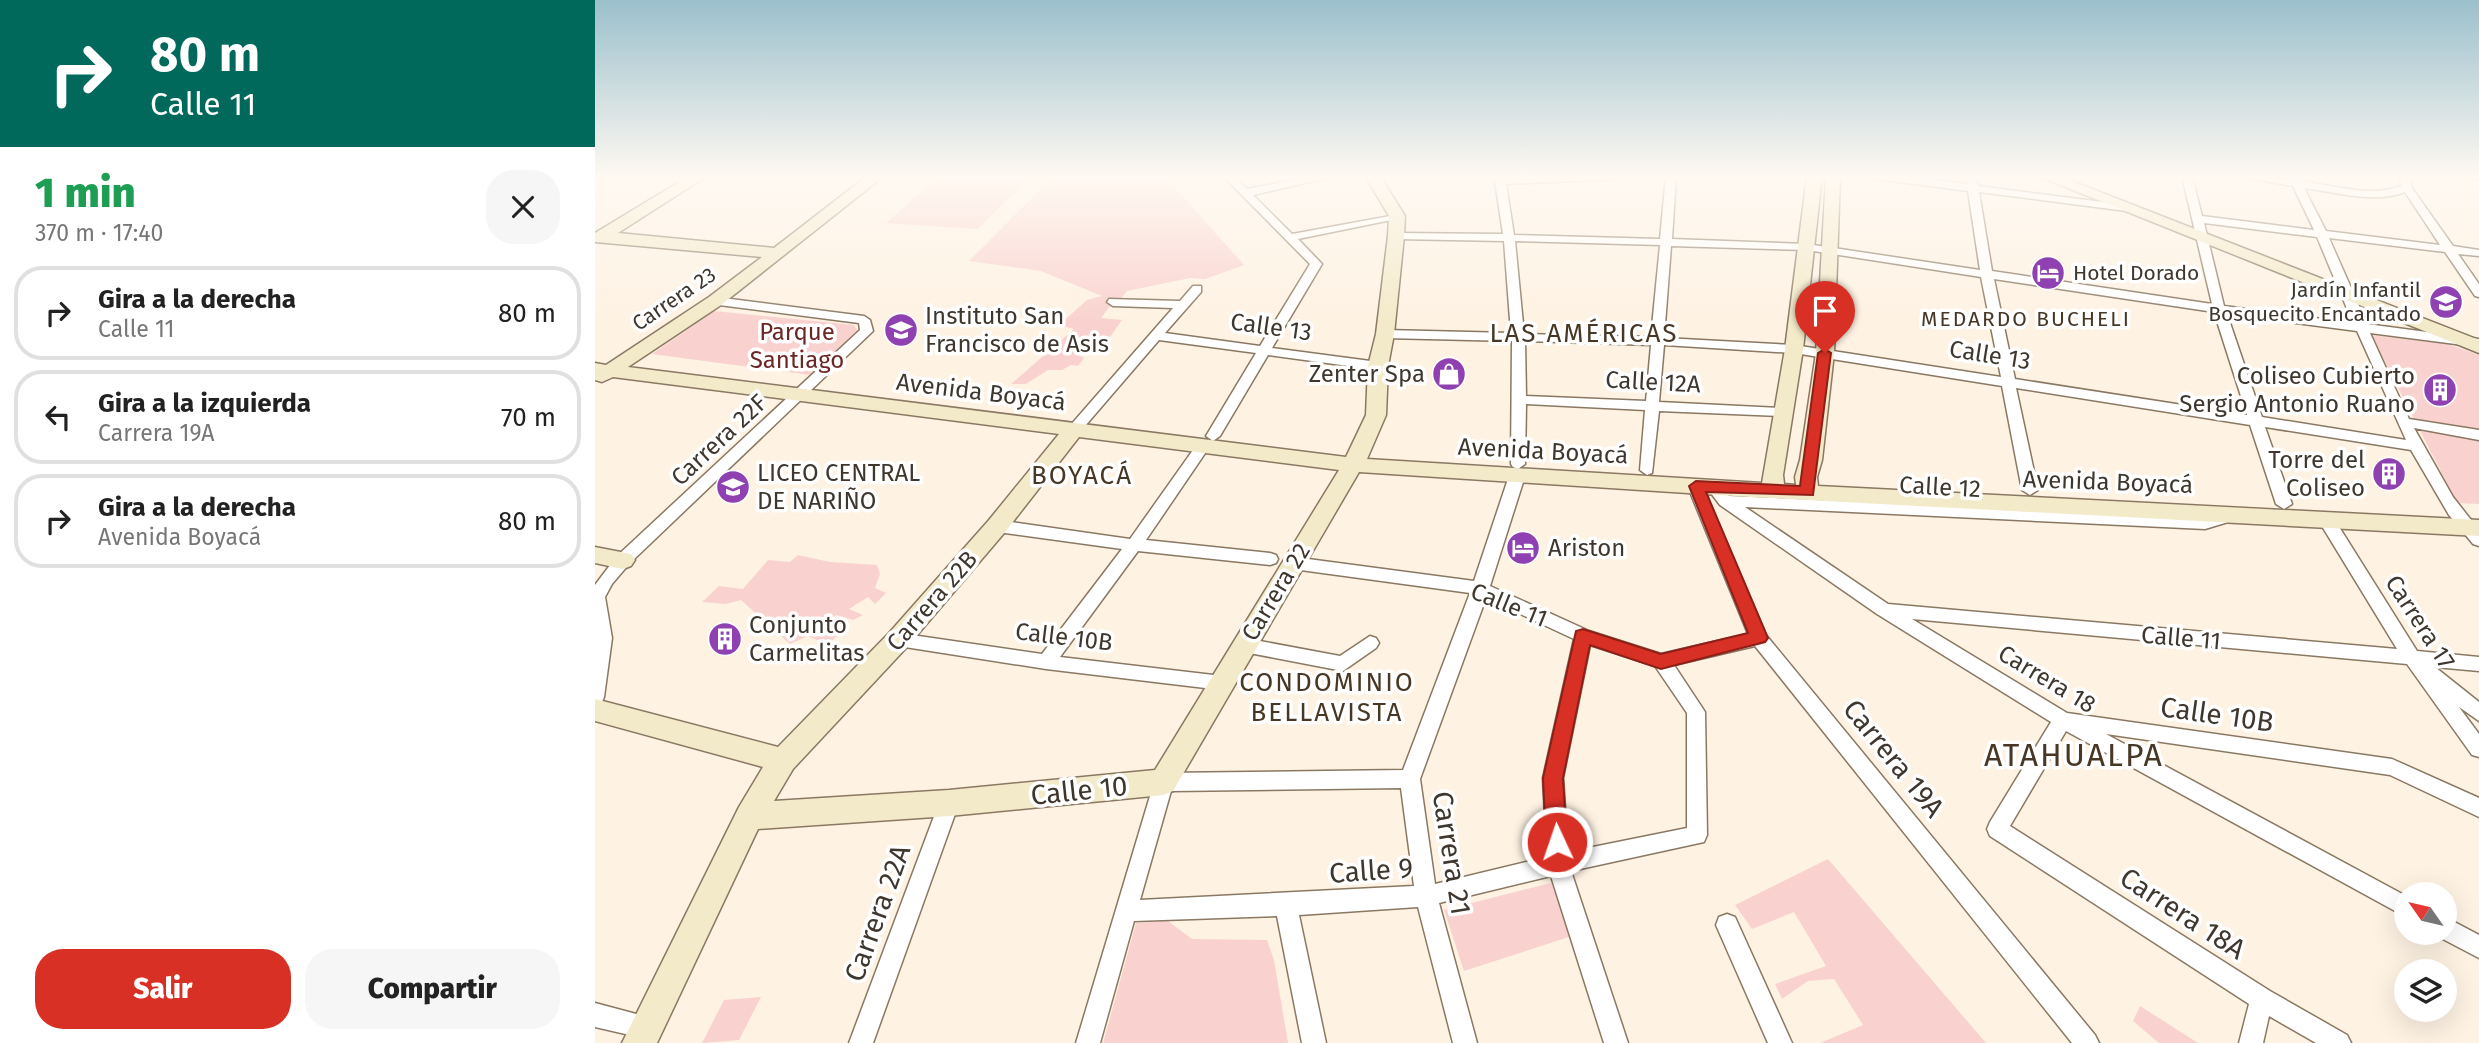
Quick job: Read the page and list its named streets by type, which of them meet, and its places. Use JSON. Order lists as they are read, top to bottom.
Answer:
{
  "streets": {
    "main road": [
      "Carrera 23",
      "Avenida Boyacá",
      "Carrera 22",
      "Carrera 22B",
      "Calle 10"
    ],
    "street": [
      "Calle 13",
      "Calle 12A",
      "Carrera 22F",
      "Calle 12",
      "Calle 11",
      "Carrera 17",
      "Calle 10B",
      "Carrera 18",
      "Carrera 19A",
      "Carrera 21",
      "Calle 9",
      "Carrera 22A",
      "Carrera 18A"
    ]
  },
  "crossings": [
    ["Carrera 23", "Avenida Boyacá"],
    ["Carrera 23", "Carrera 22F"],
    ["Calle 13", "Carrera 22"],
    ["Calle 13", "Carrera 22B"],
    ["Calle 13", "Carrera 21"],
    ["Calle 12A", "Carrera 21"],
    ["Avenida Boyacá", "Carrera 22F"],
    ["Avenida Boyacá", "Calle 12"],
    ["Avenida Boyacá", "Carrera 22"],
    ["Avenida Boyacá", "Carrera 22B"],
    ["Avenida Boyacá", "Carrera 17"],
    ["Avenida Boyacá", "Carrera 18"],
    ["Avenida Boyacá", "Carrera 19A"],
    ["Avenida Boyacá", "Carrera 21"],
    ["Calle 12", "Carrera 18"],
    ["Calle 12", "Carrera 19A"],
    ["Carrera 22", "Calle 11"],
    ["Carrera 22", "Calle 10B"],
    ["Carrera 22", "Calle 10"],
    ["Carrera 22", "Calle 9"],
    ["Carrera 22B", "Calle 11"],
    ["Carrera 22B", "Calle 10B"],
    ["Carrera 22B", "Calle 10"],
    ["Calle 11", "Carrera 17"],
    ["Calle 11", "Carrera 18"],
    ["Calle 11", "Carrera 21"],
    ["Calle 11", "Calle 9"],
    ["Calle 10B", "Carrera 18"],
    ["Calle 10B", "Carrera 18A"],
    ["Carrera 18", "Carrera 19A"],
    ["Carrera 18", "Carrera 18A"],
    ["Calle 10", "Carrera 21"],
    ["Calle 10", "Carrera 22A"],
    ["Carrera 21", "Calle 9"]
  ],
  "districts": [
    "MEDARDO BUCHELI",
    "LAS AMÉRICAS",
    "BOYACÁ",
    "CONDOMINIO BELLAVISTA",
    "ATAHUALPA"
  ],
  "parks": ["Parque Santiago"],
  "places": {
    "hotel": ["Hotel Dorado", "Ariston"],
    "school or university": ["Jardín Infantil Bosquecito Encantado", "Instituto San Francisco de Asis", "LICEO CENTRAL DE NARIÑO"],
    "shop": ["Zenter Spa"],
    "building": ["Coliseo Cubierto Sergio Antonio Ruano", "Torre del Coliseo", "Conjunto Carmelitas"]
  },
  "north": "top left",
  "page": {
    "turn": ["80 m", "Calle 11"],
    "heading": ["1 min", "370 m · 17:40"],
    "list": [
      {
        "name": "Gira a la derecha",
        "note": "Calle 11",
        "value": "80 m"
      },
      {
        "name": "Gira a la izquierda",
        "note": "Carrera 19A",
        "value": "70 m"
      },
      {
        "name": "Gira a la derecha",
        "note": "Avenida Boyacá",
        "value": "80 m"
      }
    ],
    "buttons": ["Salir", "Compartir"]
  }
}
